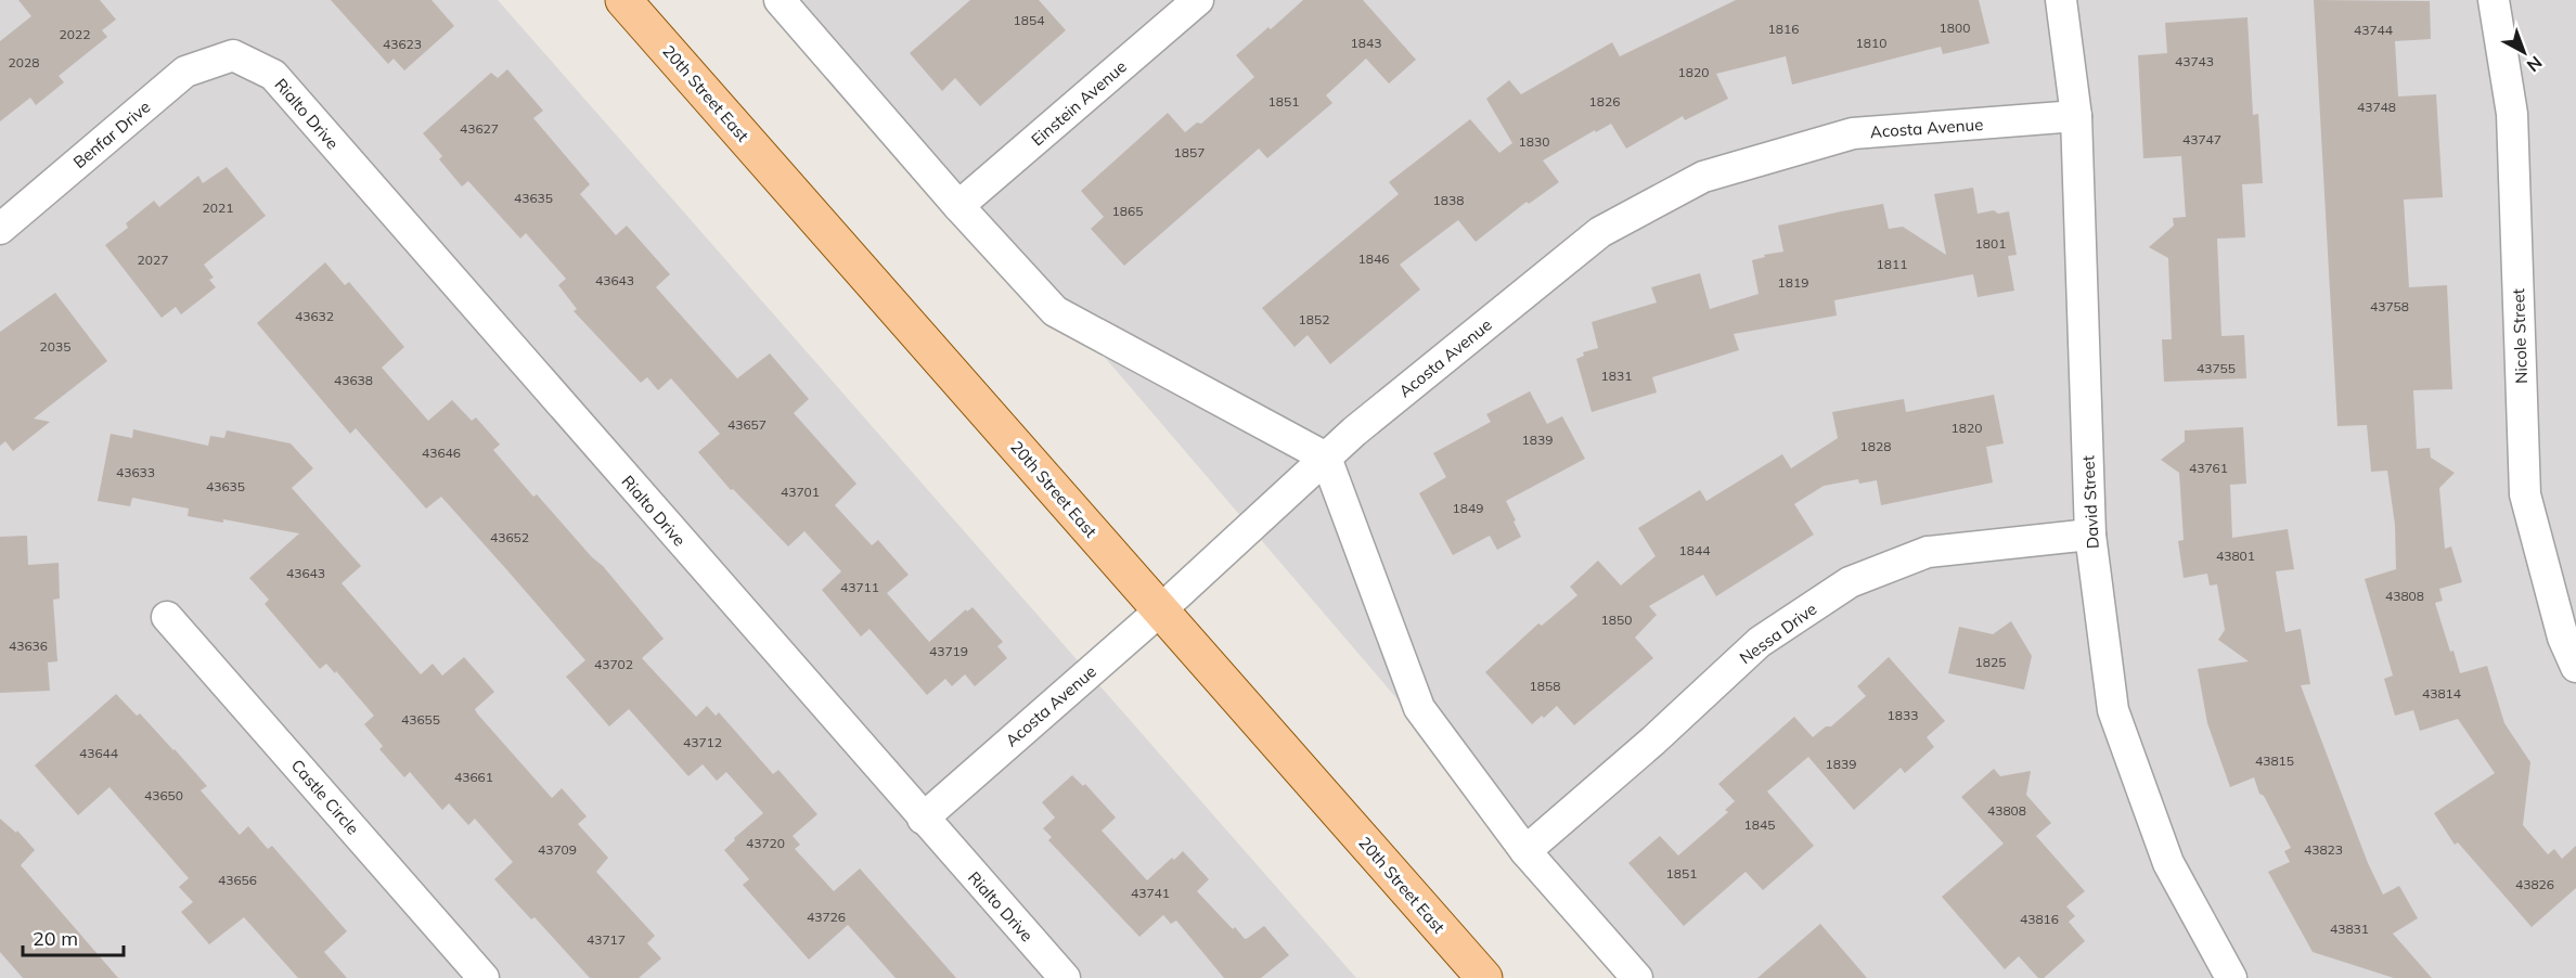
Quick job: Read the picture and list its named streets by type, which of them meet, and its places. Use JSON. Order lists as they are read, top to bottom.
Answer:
{
  "streets": {
    "main road": ["20th Street East"],
    "street": [
      "Einstein Avenue",
      "Rialto Drive",
      "Acosta Avenue",
      "Benfar Drive",
      "Nicole Street",
      "David Street",
      "Nessa Drive",
      "Castle Circle"
    ]
  },
  "crossings": [
    ["20th Street East", "Acosta Avenue"],
    ["Rialto Drive", "Acosta Avenue"],
    ["Rialto Drive", "Benfar Drive"],
    ["Acosta Avenue", "David Street"],
    ["David Street", "Nessa Drive"]
  ],
  "house_numbers": [
    "1854",
    "1800",
    "1816",
    "43744",
    "2022",
    "1843",
    "1810",
    "43623",
    "43743",
    "2028",
    "1820",
    "1851",
    "1826",
    "43748",
    "43627",
    "43747",
    "1830",
    "1857",
    "43635",
    "1838",
    "2021",
    "1865",
    "1801",
    "1846",
    "2027",
    "1811",
    "43643",
    "1819",
    "43758",
    "43632",
    "1852",
    "2035",
    "43755",
    "1831",
    "43638",
    "43657",
    "1820",
    "1839",
    "1828",
    "43646",
    "43761",
    "43633",
    "43635",
    "43701",
    "1849",
    "43652",
    "1844",
    "43801",
    "43643",
    "43711",
    "43808",
    "1850",
    "43636",
    "43719",
    "1825",
    "43702",
    "1858",
    "43814",
    "1833",
    "43655",
    "43712",
    "43644",
    "43815",
    "1839",
    "43661",
    "43650",
    "43808",
    "1845",
    "43720",
    "43709",
    "43823",
    "1851",
    "43656",
    "43826",
    "43741",
    "43726",
    "43816",
    "43831",
    "43717"
  ],
  "scale_bar": "20 m",
  "north": "bottom right"
}
